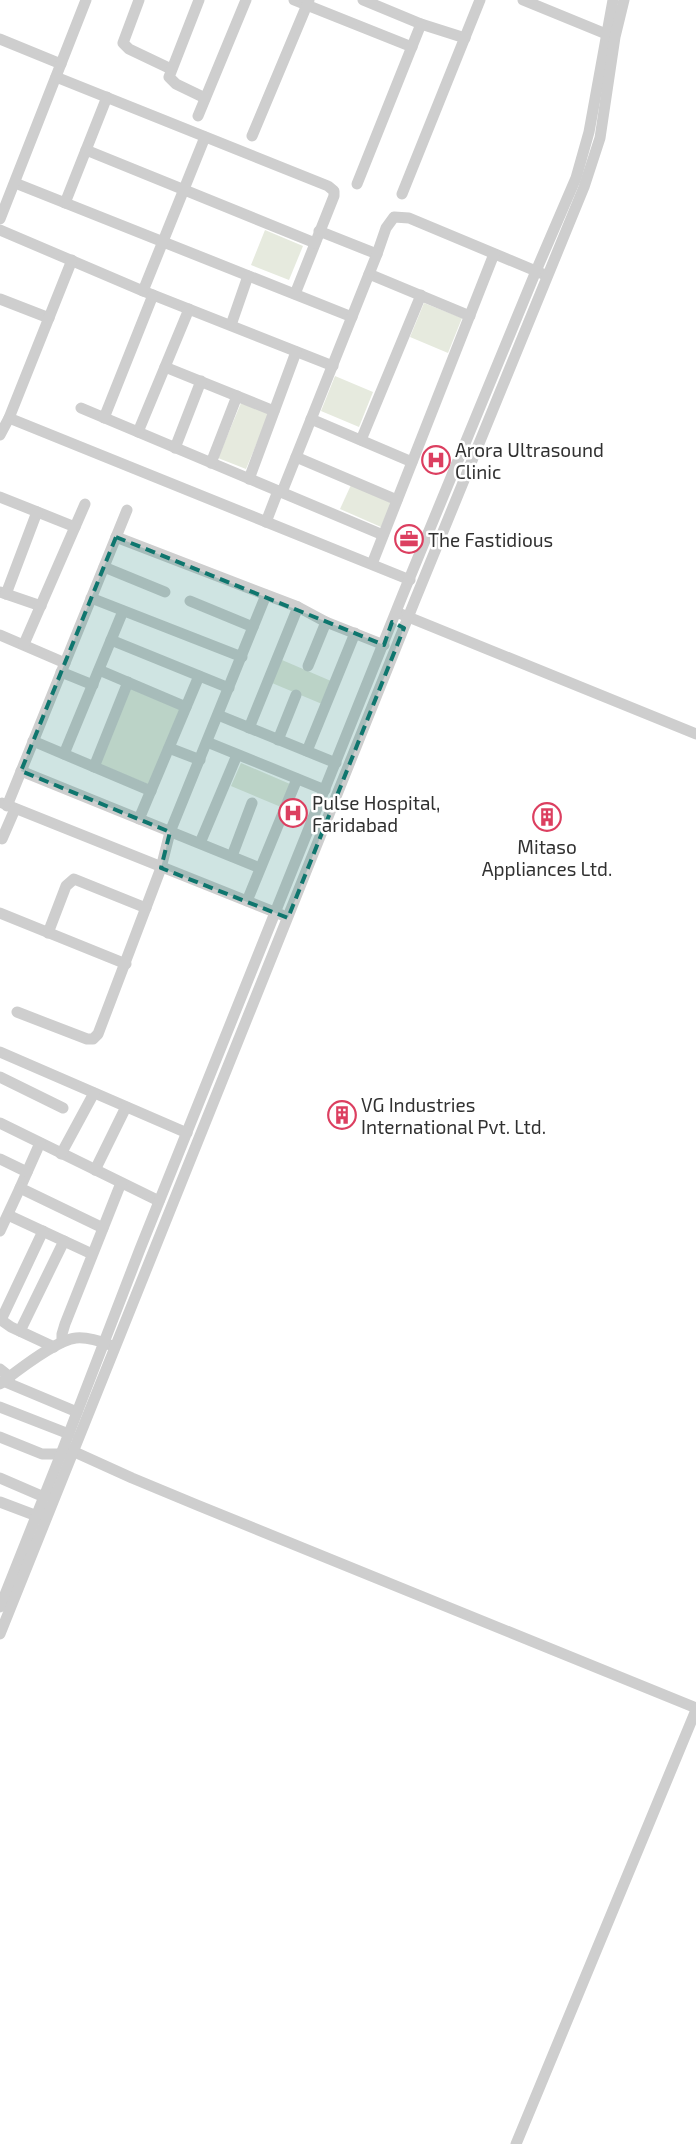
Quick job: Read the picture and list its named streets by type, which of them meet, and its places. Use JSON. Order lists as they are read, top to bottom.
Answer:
{
  "places": {
    "hospital": ["Arora Ultrasound Clinic", "Pulse Hospital, Faridabad"],
    "office": ["The Fastidious"],
    "building": ["Mitaso Appliances Ltd.", "VG Industries International Pvt. Ltd."]
  }
}
